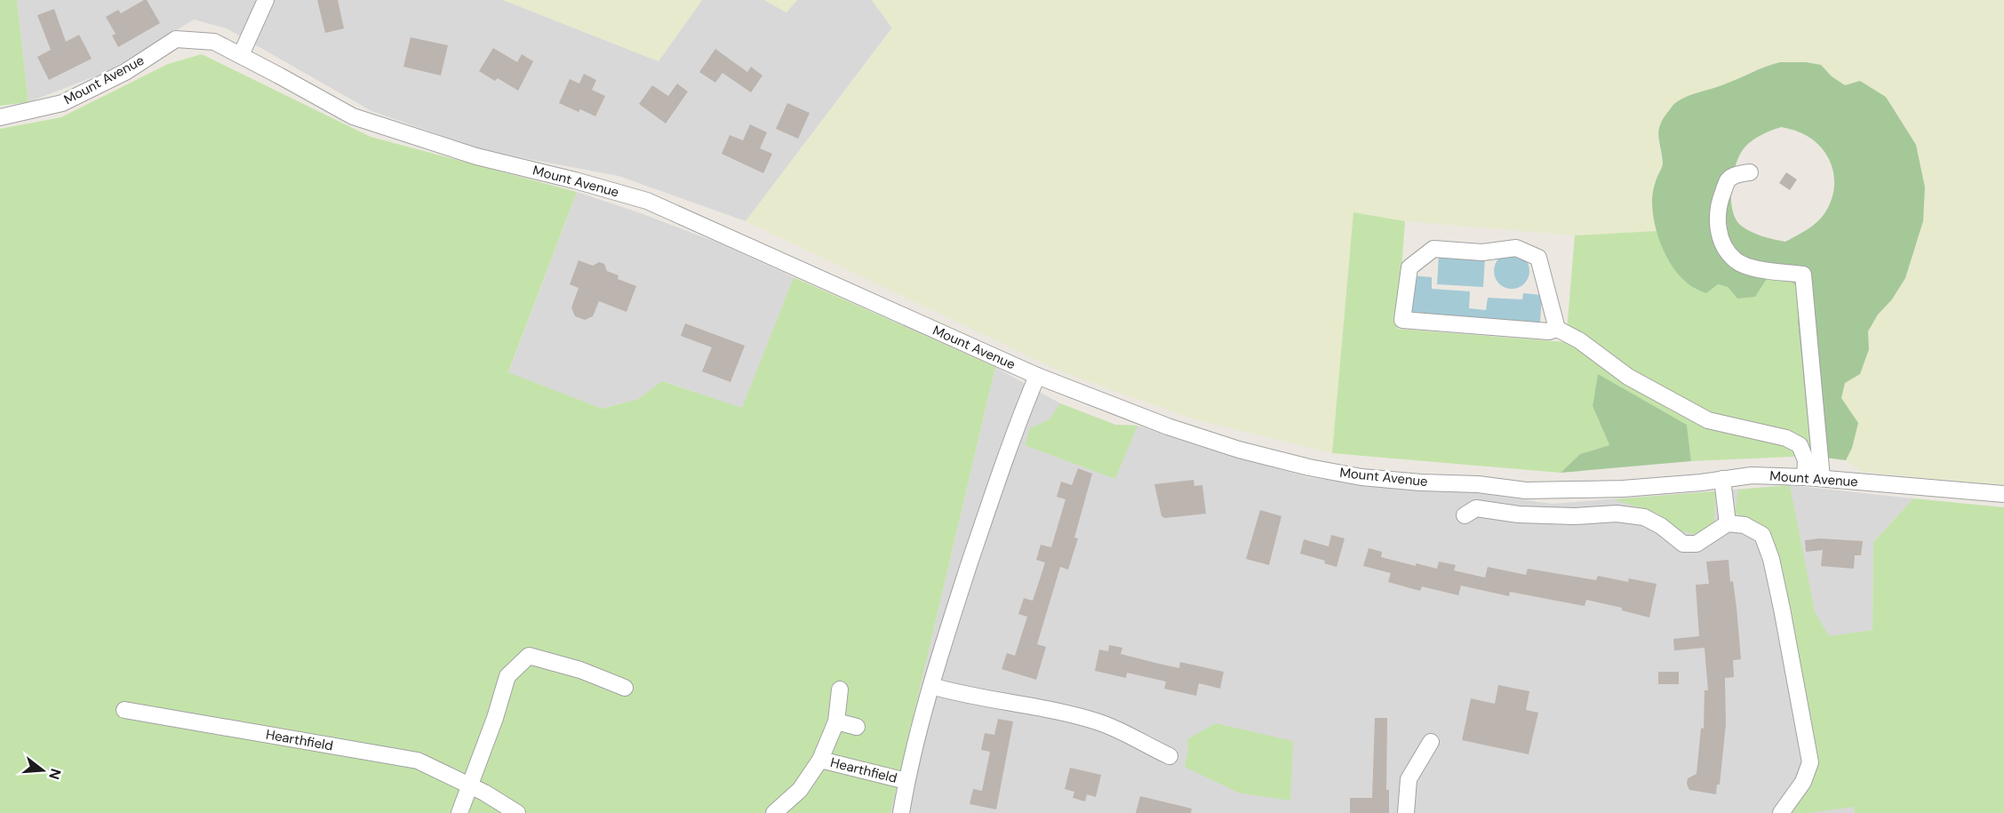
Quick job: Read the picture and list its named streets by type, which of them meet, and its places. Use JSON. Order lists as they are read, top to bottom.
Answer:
{
  "streets": {
    "street": ["Mount Avenue", "Hearthfield"]
  },
  "north": "right"
}
